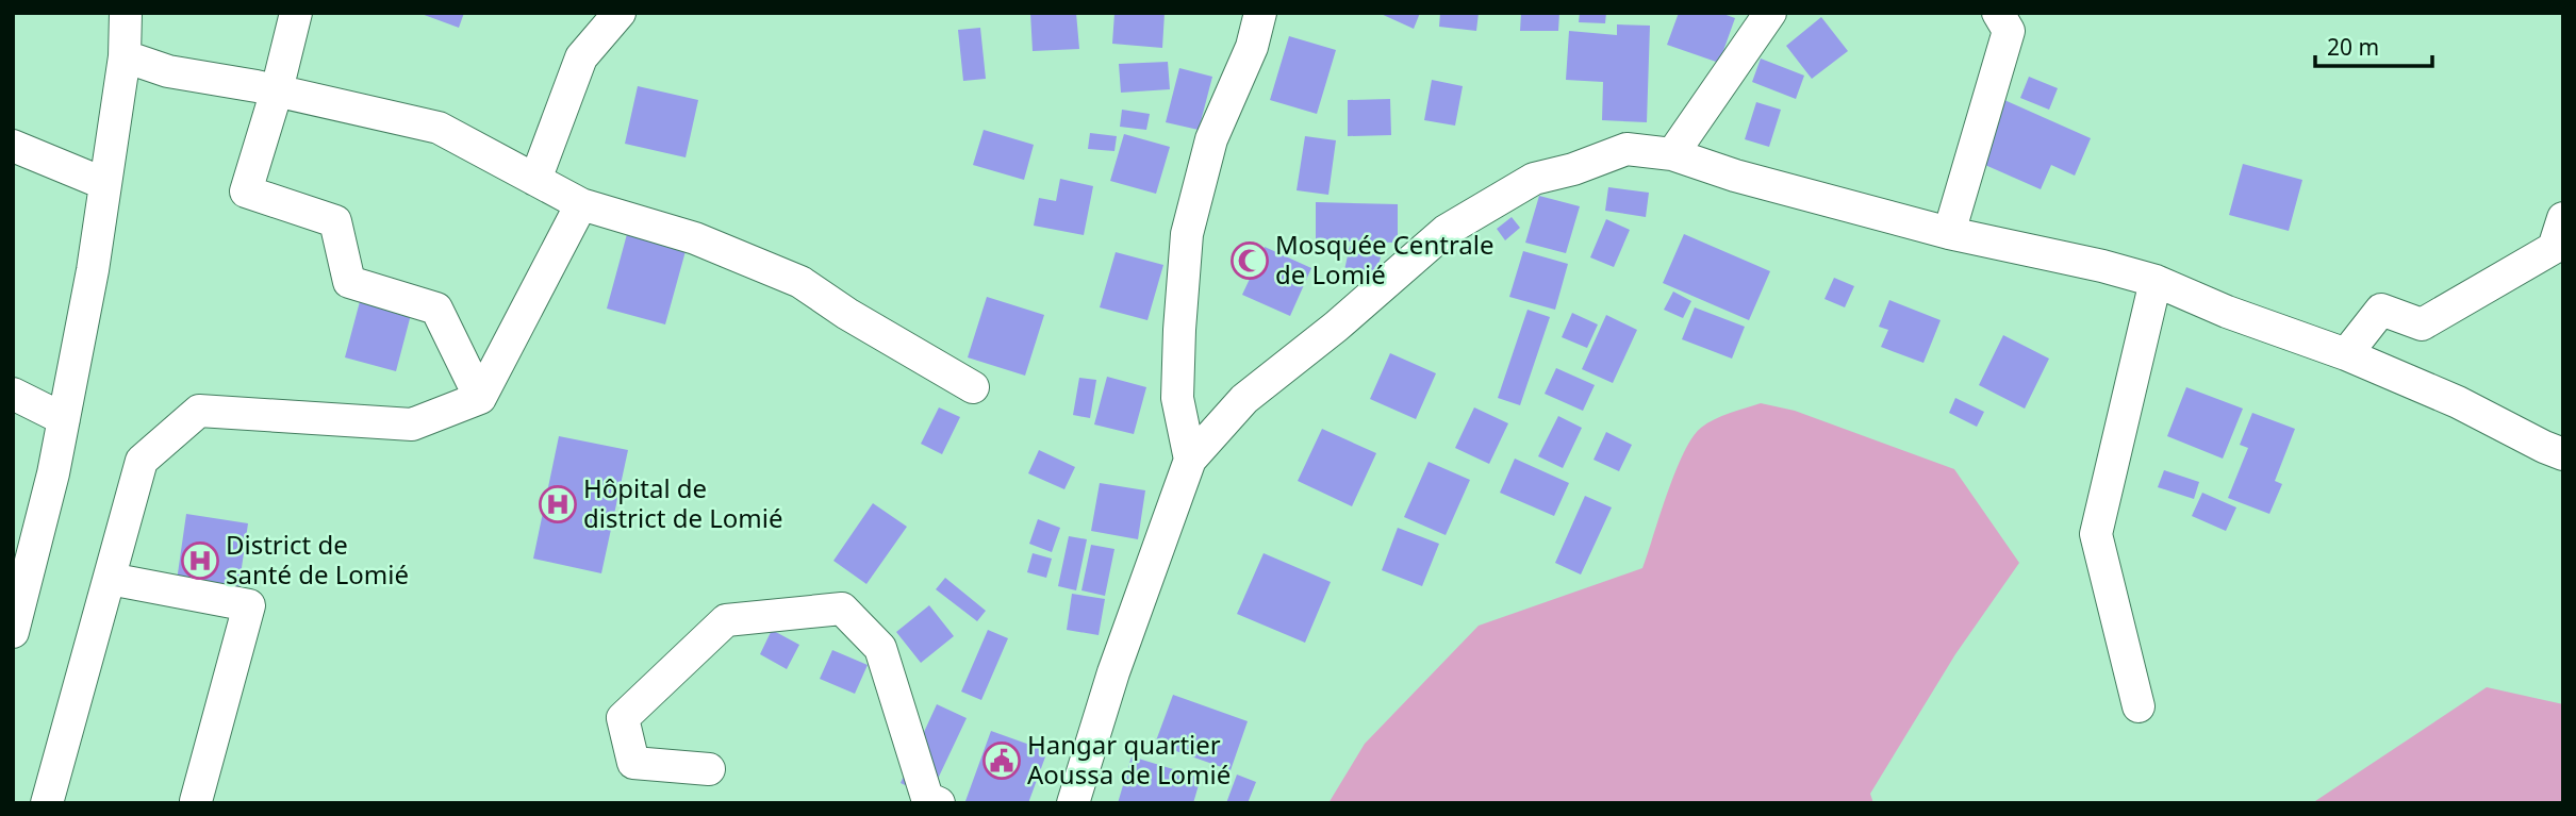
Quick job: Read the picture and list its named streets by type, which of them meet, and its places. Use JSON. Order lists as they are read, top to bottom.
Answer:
{
  "places": {
    "mosque": ["Mosquée Centrale de Lomié"],
    "hospital": ["Hôpital de district de Lomié", "District de santé de Lomié"],
    "public building": ["Hangar quartier Aoussa de Lomié"]
  },
  "scale_bar": "20 m"
}
